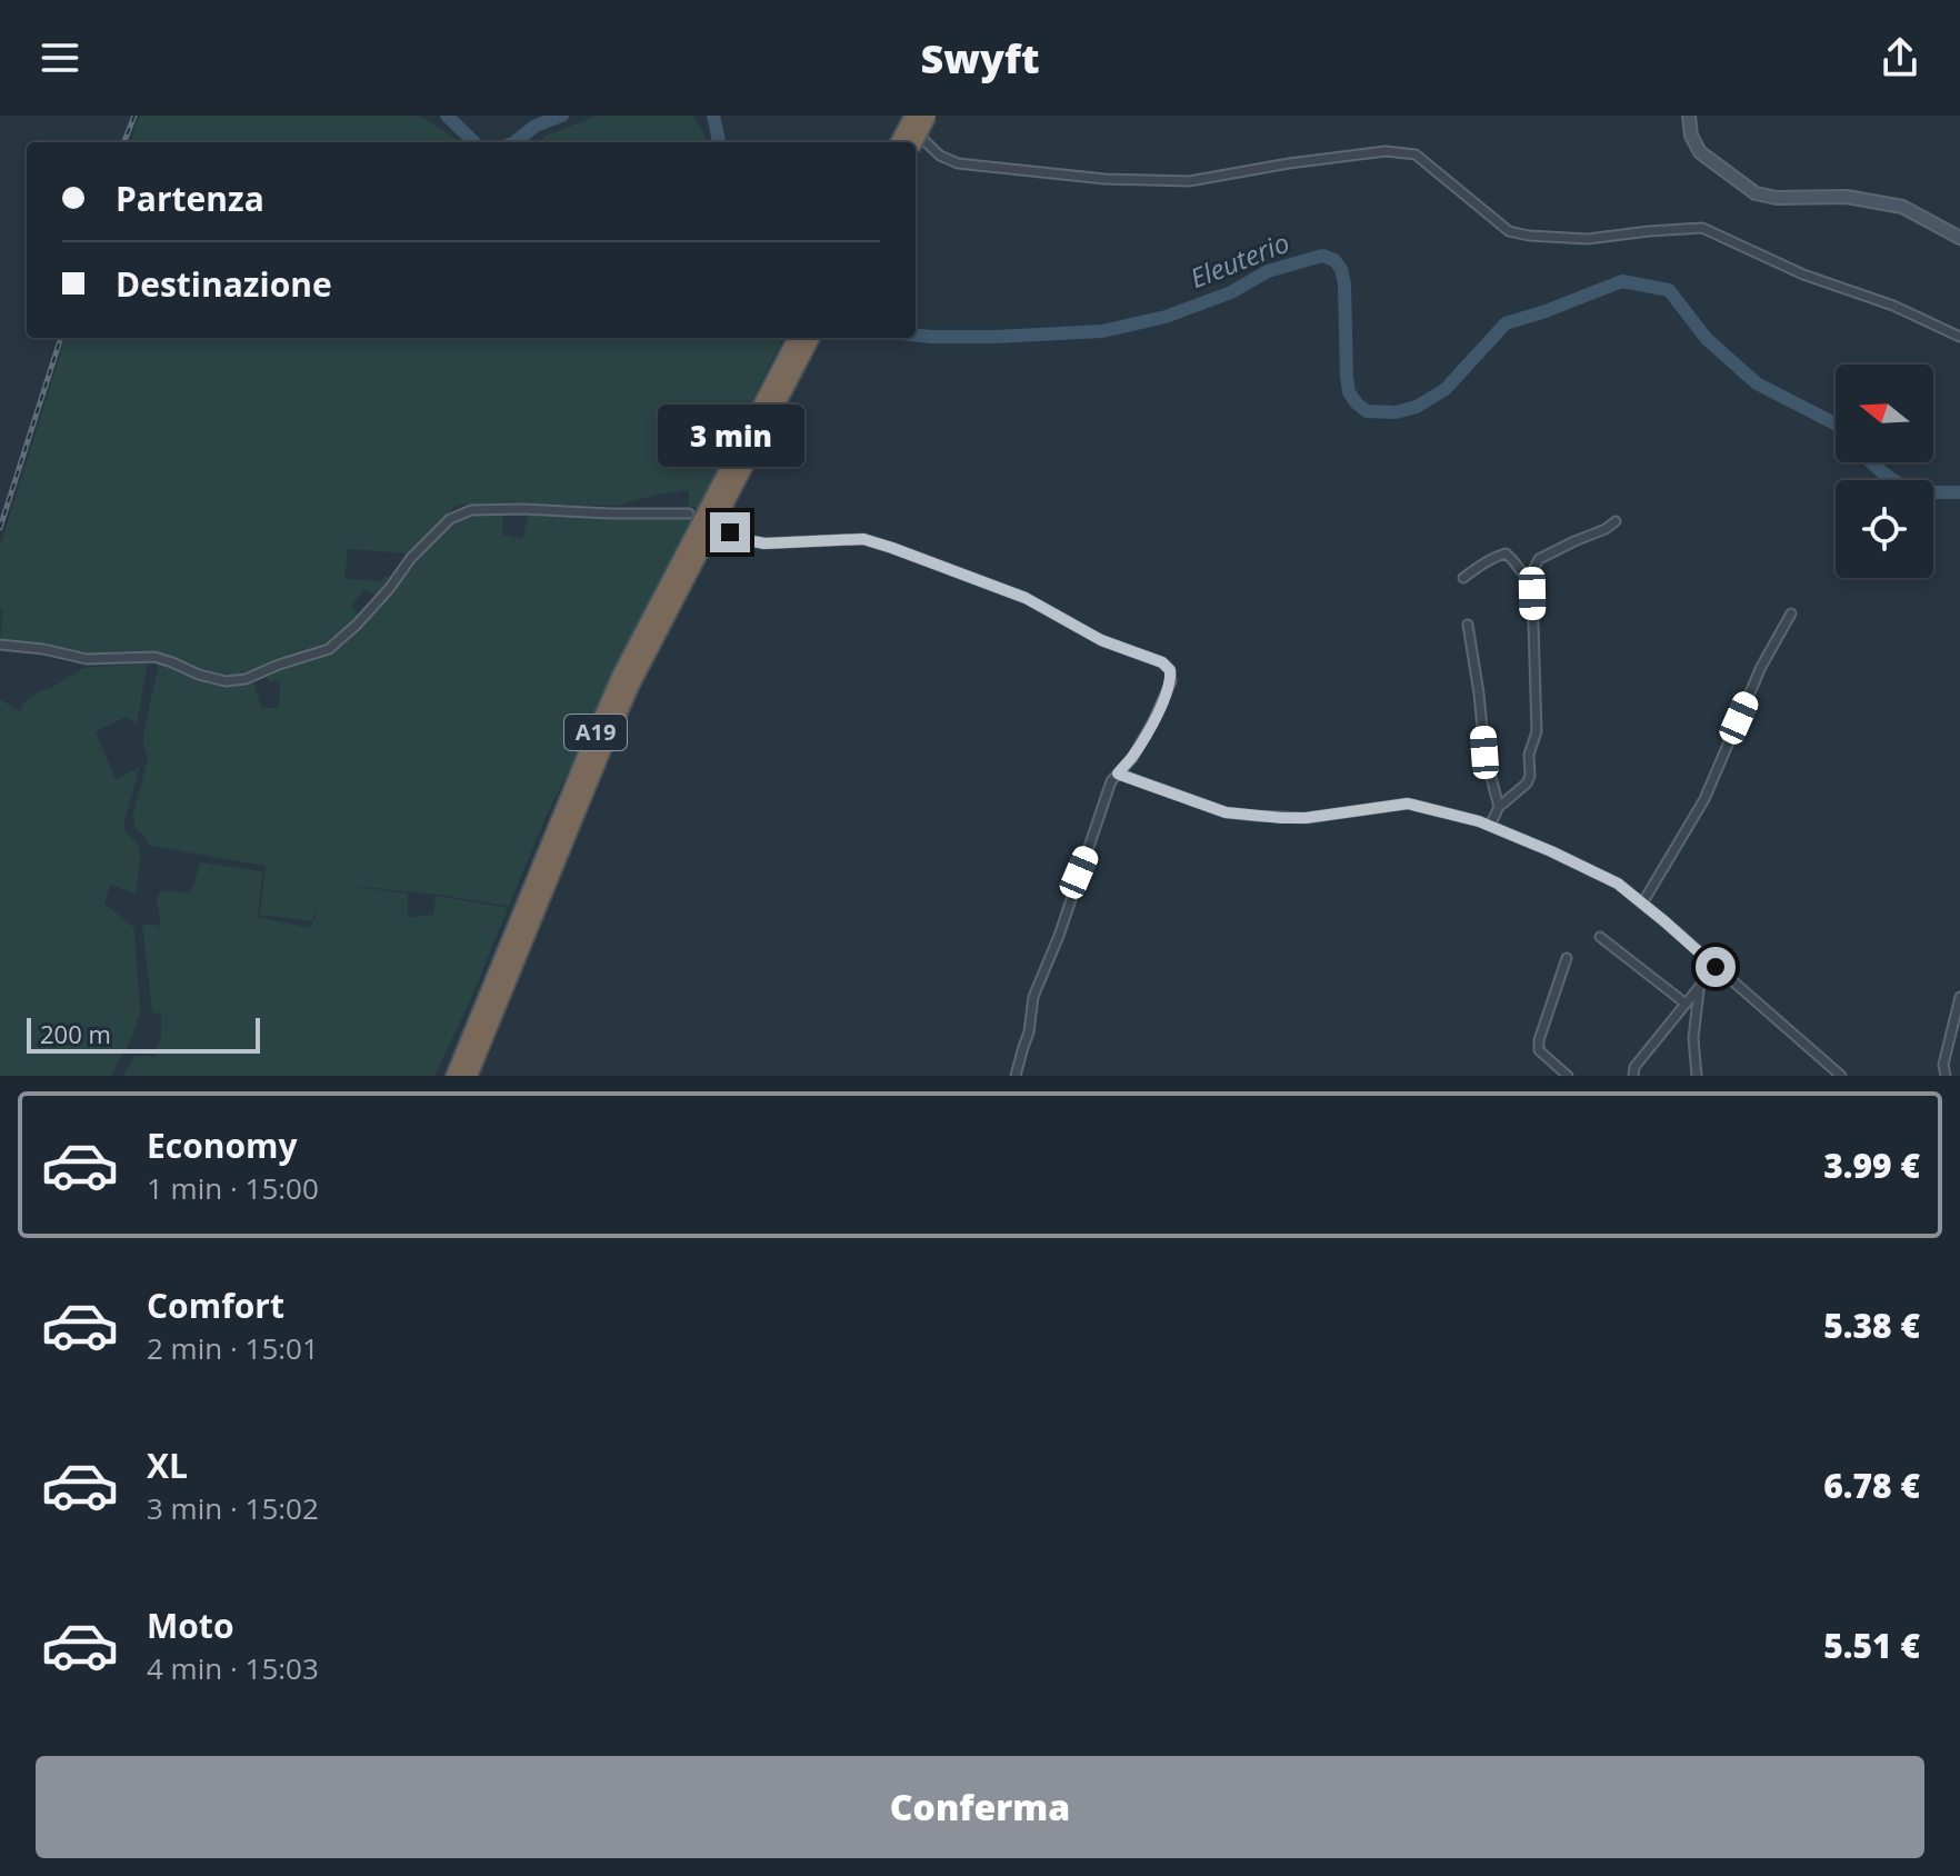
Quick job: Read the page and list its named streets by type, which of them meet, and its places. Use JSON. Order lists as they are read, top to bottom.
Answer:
{
  "streets": {
    "highway": ["A19"]
  },
  "water": ["Eleuterio"],
  "scale_bar": "200 m",
  "north": "left",
  "page": {
    "header": "Swyft",
    "banner": ["Partenza", "Destinazione"],
    "bubble": "3 min",
    "scale": "200 m",
    "list": [
      {
        "name": "Economy",
        "note": "1 min · 15:00",
        "value": "3.99 €"
      },
      {
        "name": "Comfort",
        "note": "2 min · 15:01",
        "value": "5.38 €"
      },
      {
        "name": "XL",
        "note": "3 min · 15:02",
        "value": "6.78 €"
      },
      {
        "name": "Moto",
        "note": "4 min · 15:03",
        "value": "5.51 €"
      }
    ],
    "buttons": "Conferma"
  }
}
